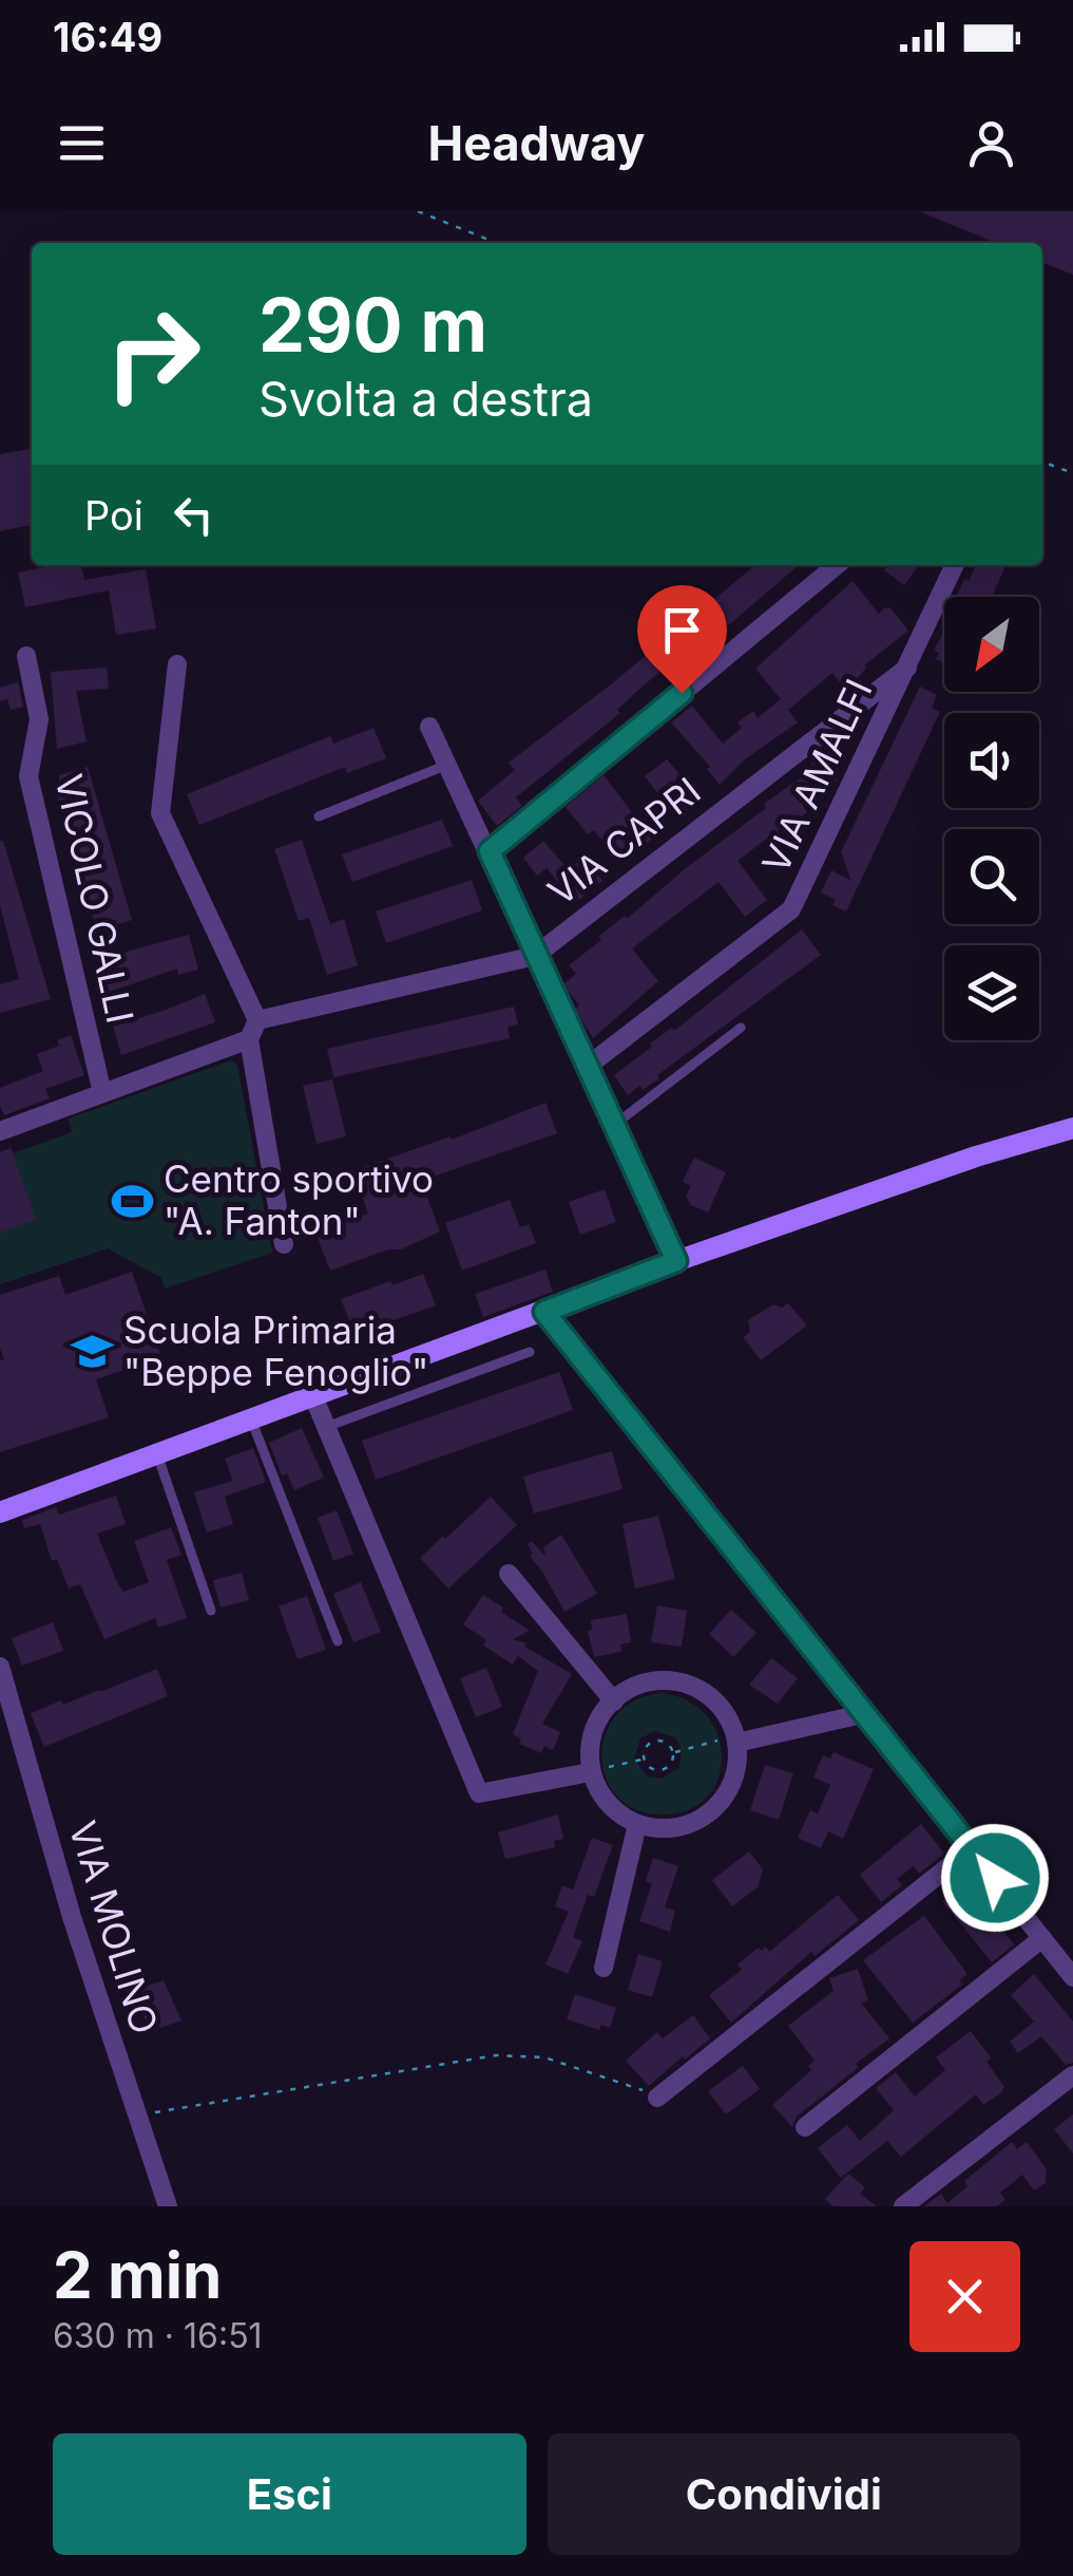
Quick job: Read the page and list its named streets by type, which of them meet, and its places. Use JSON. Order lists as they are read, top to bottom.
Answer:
{
  "streets": {
    "street": [
      "VIA AMALFI",
      "VIA CAPRI",
      "VICOLO GALLI",
      "VIA MOLINO"
    ]
  },
  "crossings": [
    ["VIA AMALFI", "VIA CAPRI"]
  ],
  "places": {
    "sports": ["Centro sportivo \"A. Fanton\""],
    "school or university": ["Scuola Primaria \"Beppe Fenoglio\""]
  },
  "north": "bottom left",
  "page": {
    "status": "16:49",
    "header": "Headway",
    "turn": ["290 m", "Svolta a destra"],
    "then": "Poi",
    "heading": ["2 min", "630 m · 16:51"],
    "buttons": ["Esci", "Condividi"]
  }
}
